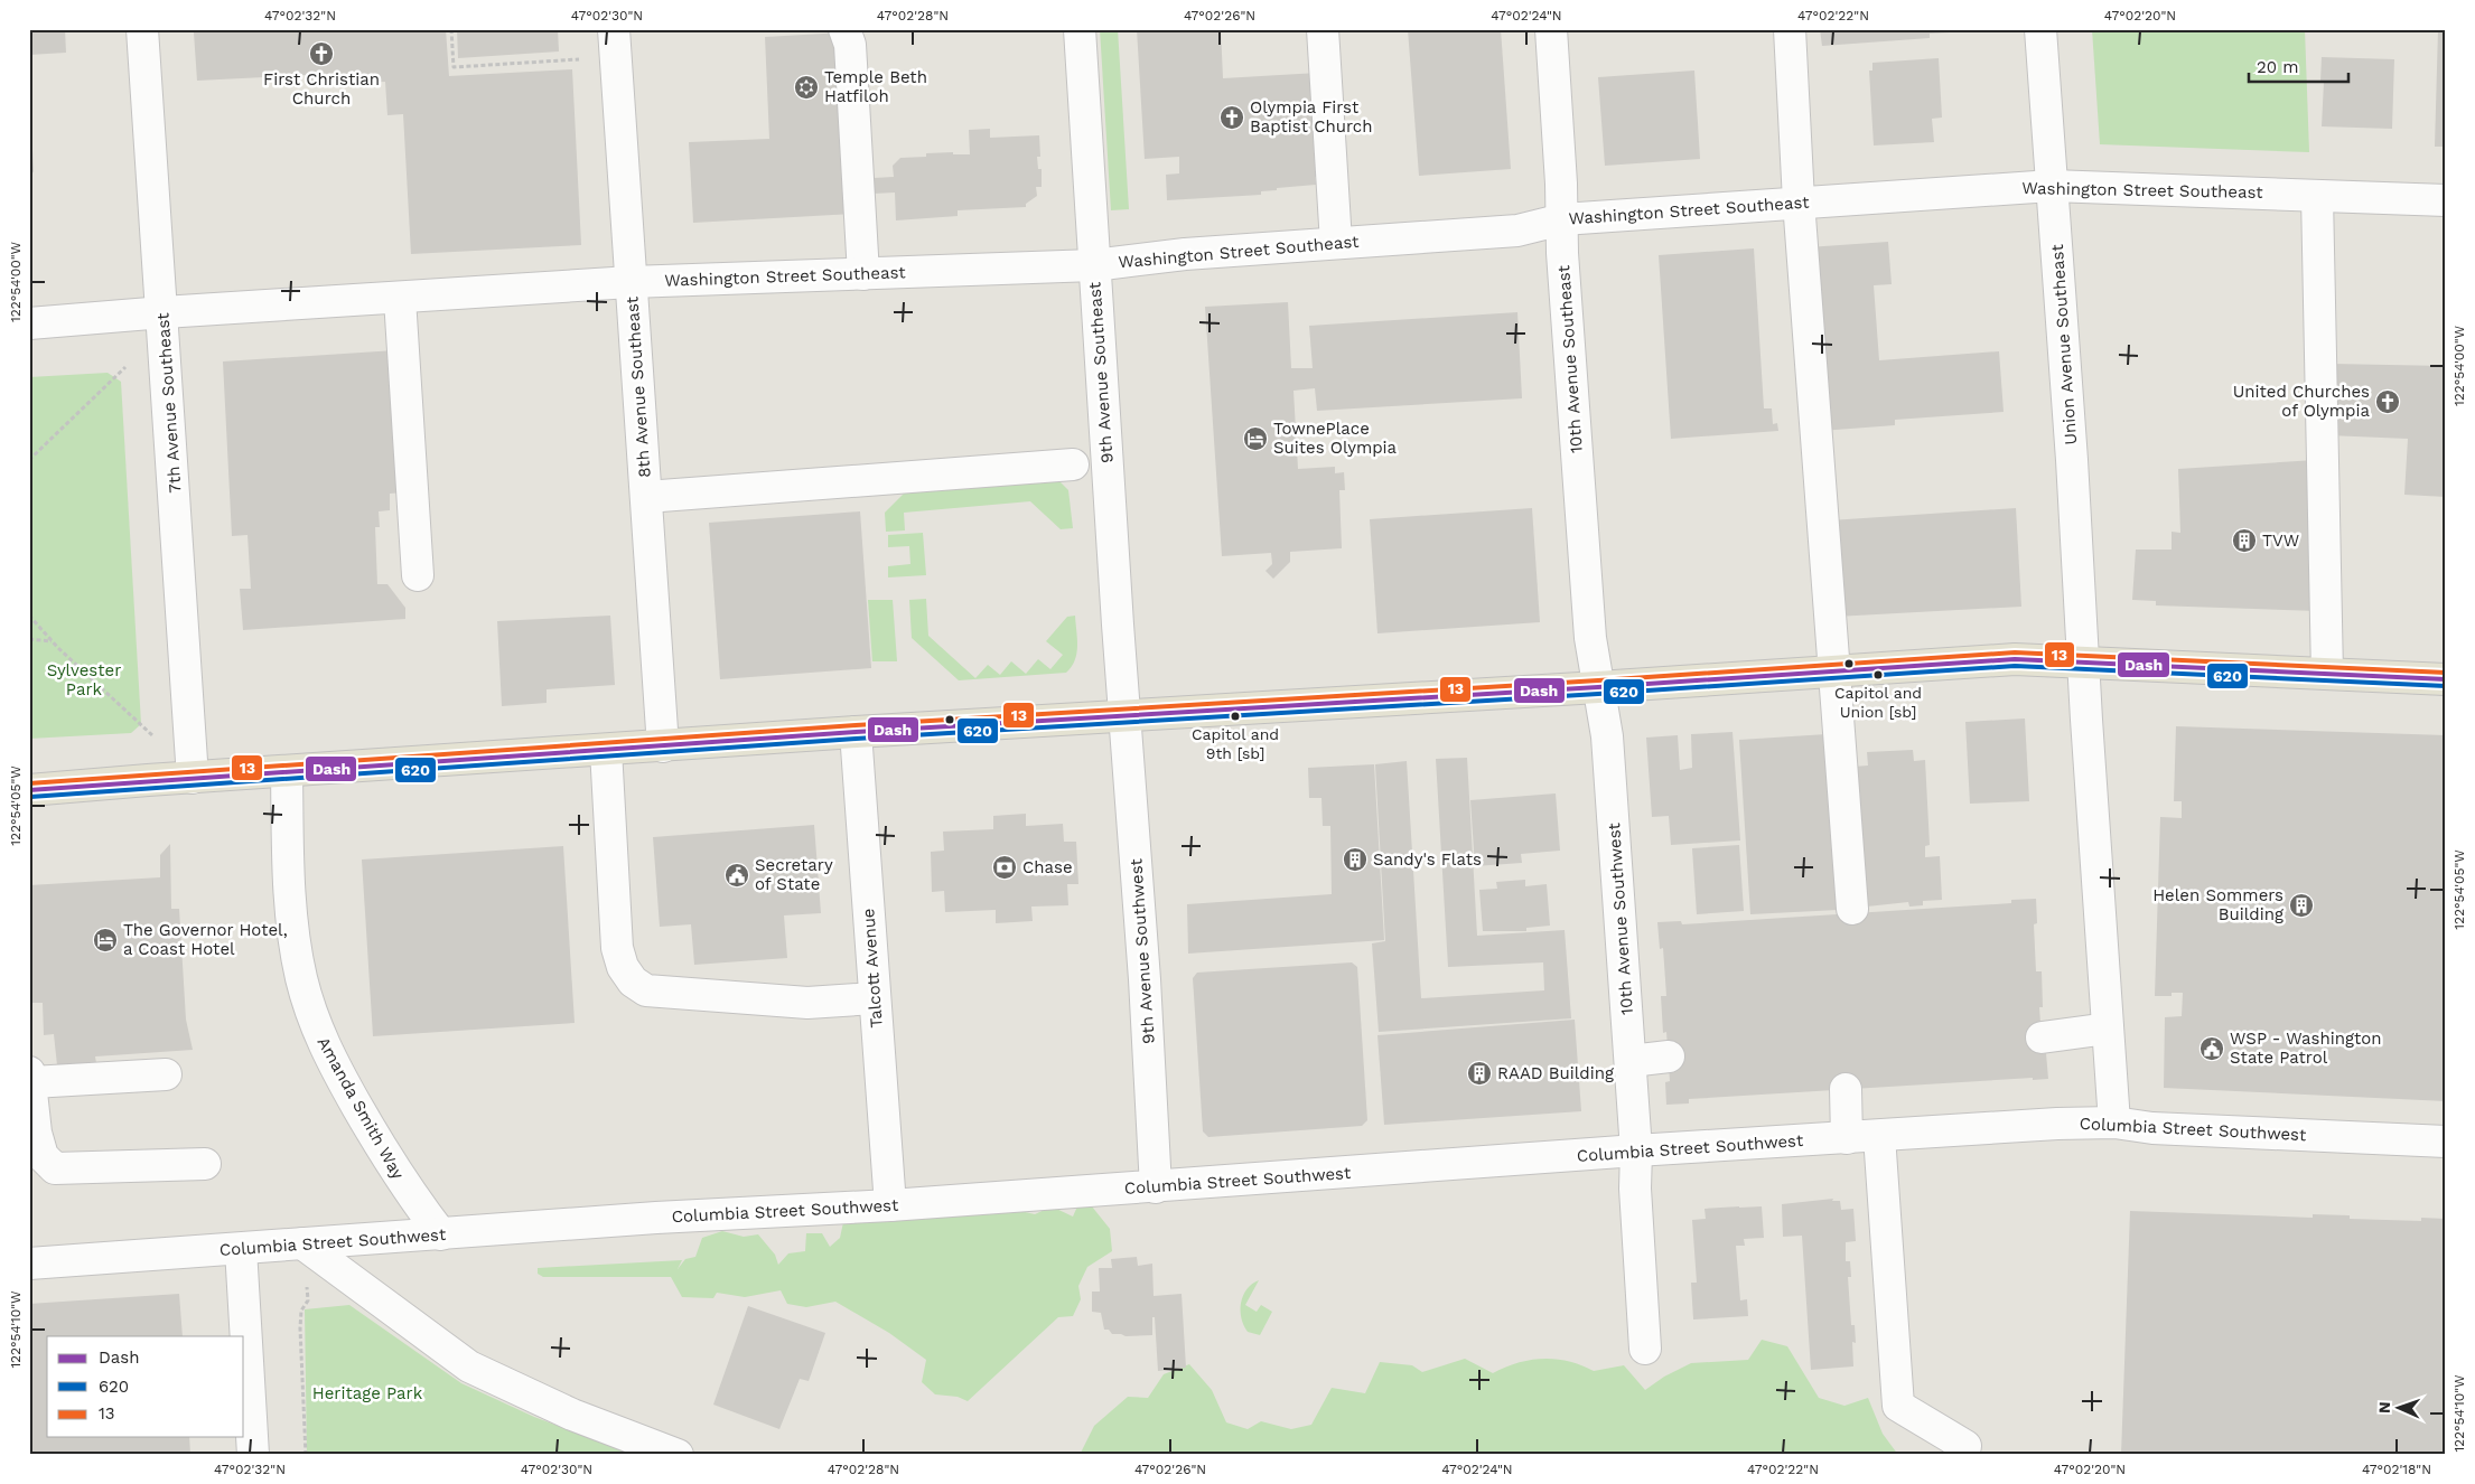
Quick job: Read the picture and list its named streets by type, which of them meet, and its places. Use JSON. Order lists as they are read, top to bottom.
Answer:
{
  "streets": {
    "street": [
      "Washington Street Southeast",
      "Union Avenue Southeast",
      "10th Avenue Southeast",
      "9th Avenue Southeast",
      "8th Avenue Southeast",
      "7th Avenue Southeast",
      "10th Avenue Southwest",
      "9th Avenue Southwest",
      "Talcott Avenue",
      "Amanda Smith Way",
      "Columbia Street Southwest"
    ]
  },
  "crossings": [
    ["Washington Street Southeast", "Union Avenue Southeast"],
    ["Washington Street Southeast", "10th Avenue Southeast"],
    ["Washington Street Southeast", "9th Avenue Southeast"],
    ["Washington Street Southeast", "8th Avenue Southeast"],
    ["Washington Street Southeast", "7th Avenue Southeast"],
    ["Union Avenue Southeast", "Columbia Street Southwest"],
    ["10th Avenue Southeast", "10th Avenue Southwest"],
    ["9th Avenue Southeast", "9th Avenue Southwest"],
    ["10th Avenue Southwest", "Columbia Street Southwest"],
    ["9th Avenue Southwest", "Columbia Street Southwest"],
    ["Talcott Avenue", "Columbia Street Southwest"],
    ["Amanda Smith Way", "Columbia Street Southwest"]
  ],
  "parks": ["Sylvester Park", "Heritage Park"],
  "places": {
    "church": ["First Christian Church", "Olympia First Baptist Church", "United Churches of Olympia"],
    "synagogue": ["Temple Beth Hatfiloh"],
    "hotel": ["TownePlace Suites Olympia", "The Governor Hotel, a Coast Hotel"],
    "building": [
      "TVW",
      "Sandy's Flats",
      "Helen Sommers Building",
      "RAAD Building"
    ],
    "other": ["Capitol and Union [sb]", "Capitol and 9th [sb]"],
    "bank": ["Chase"],
    "public building": ["Secretary of State", "WSP - Washington State Patrol"]
  },
  "lines": ["transit line 13", "transit line Dash", "transit line 620"],
  "legend": ["Dash", "620", "13"],
  "scale_bar": "20 m",
  "north": "left",
  "coordinates": [
    "47°02'32\"N",
    "47°02'30\"N",
    "47°02'28\"N",
    "47°02'26\"N",
    "47°02'24\"N",
    "47°02'22\"N",
    "47°02'20\"N",
    "122°54'00\"W",
    "122°54'05\"W",
    "122°54'10\"W",
    "47°02'18\"N"
  ]
}
